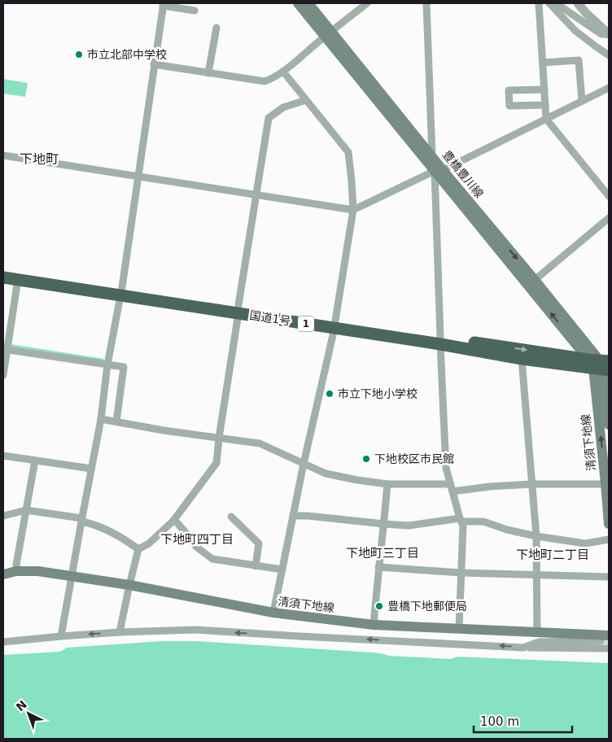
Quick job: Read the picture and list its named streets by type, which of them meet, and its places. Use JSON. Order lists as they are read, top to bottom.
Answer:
{
  "streets": {
    "highway": ["国道1号", "1"],
    "main road": ["豊橋豊川線", "清須下地線"]
  },
  "crossings": [
    ["豊橋豊川線", "国道1号"],
    ["豊橋豊川線", "清須下地線"],
    ["国道1号", "清須下地線"]
  ],
  "districts": [
    "下地町",
    "下地町四丁目",
    "下地町三丁目",
    "下地町二丁目"
  ],
  "places": [
    "市立北部中学校",
    "市立下地小学校",
    "下地校区市民館",
    "豊橋下地郵便局"
  ],
  "scale_bar": "100 m",
  "north": "top left"
}
